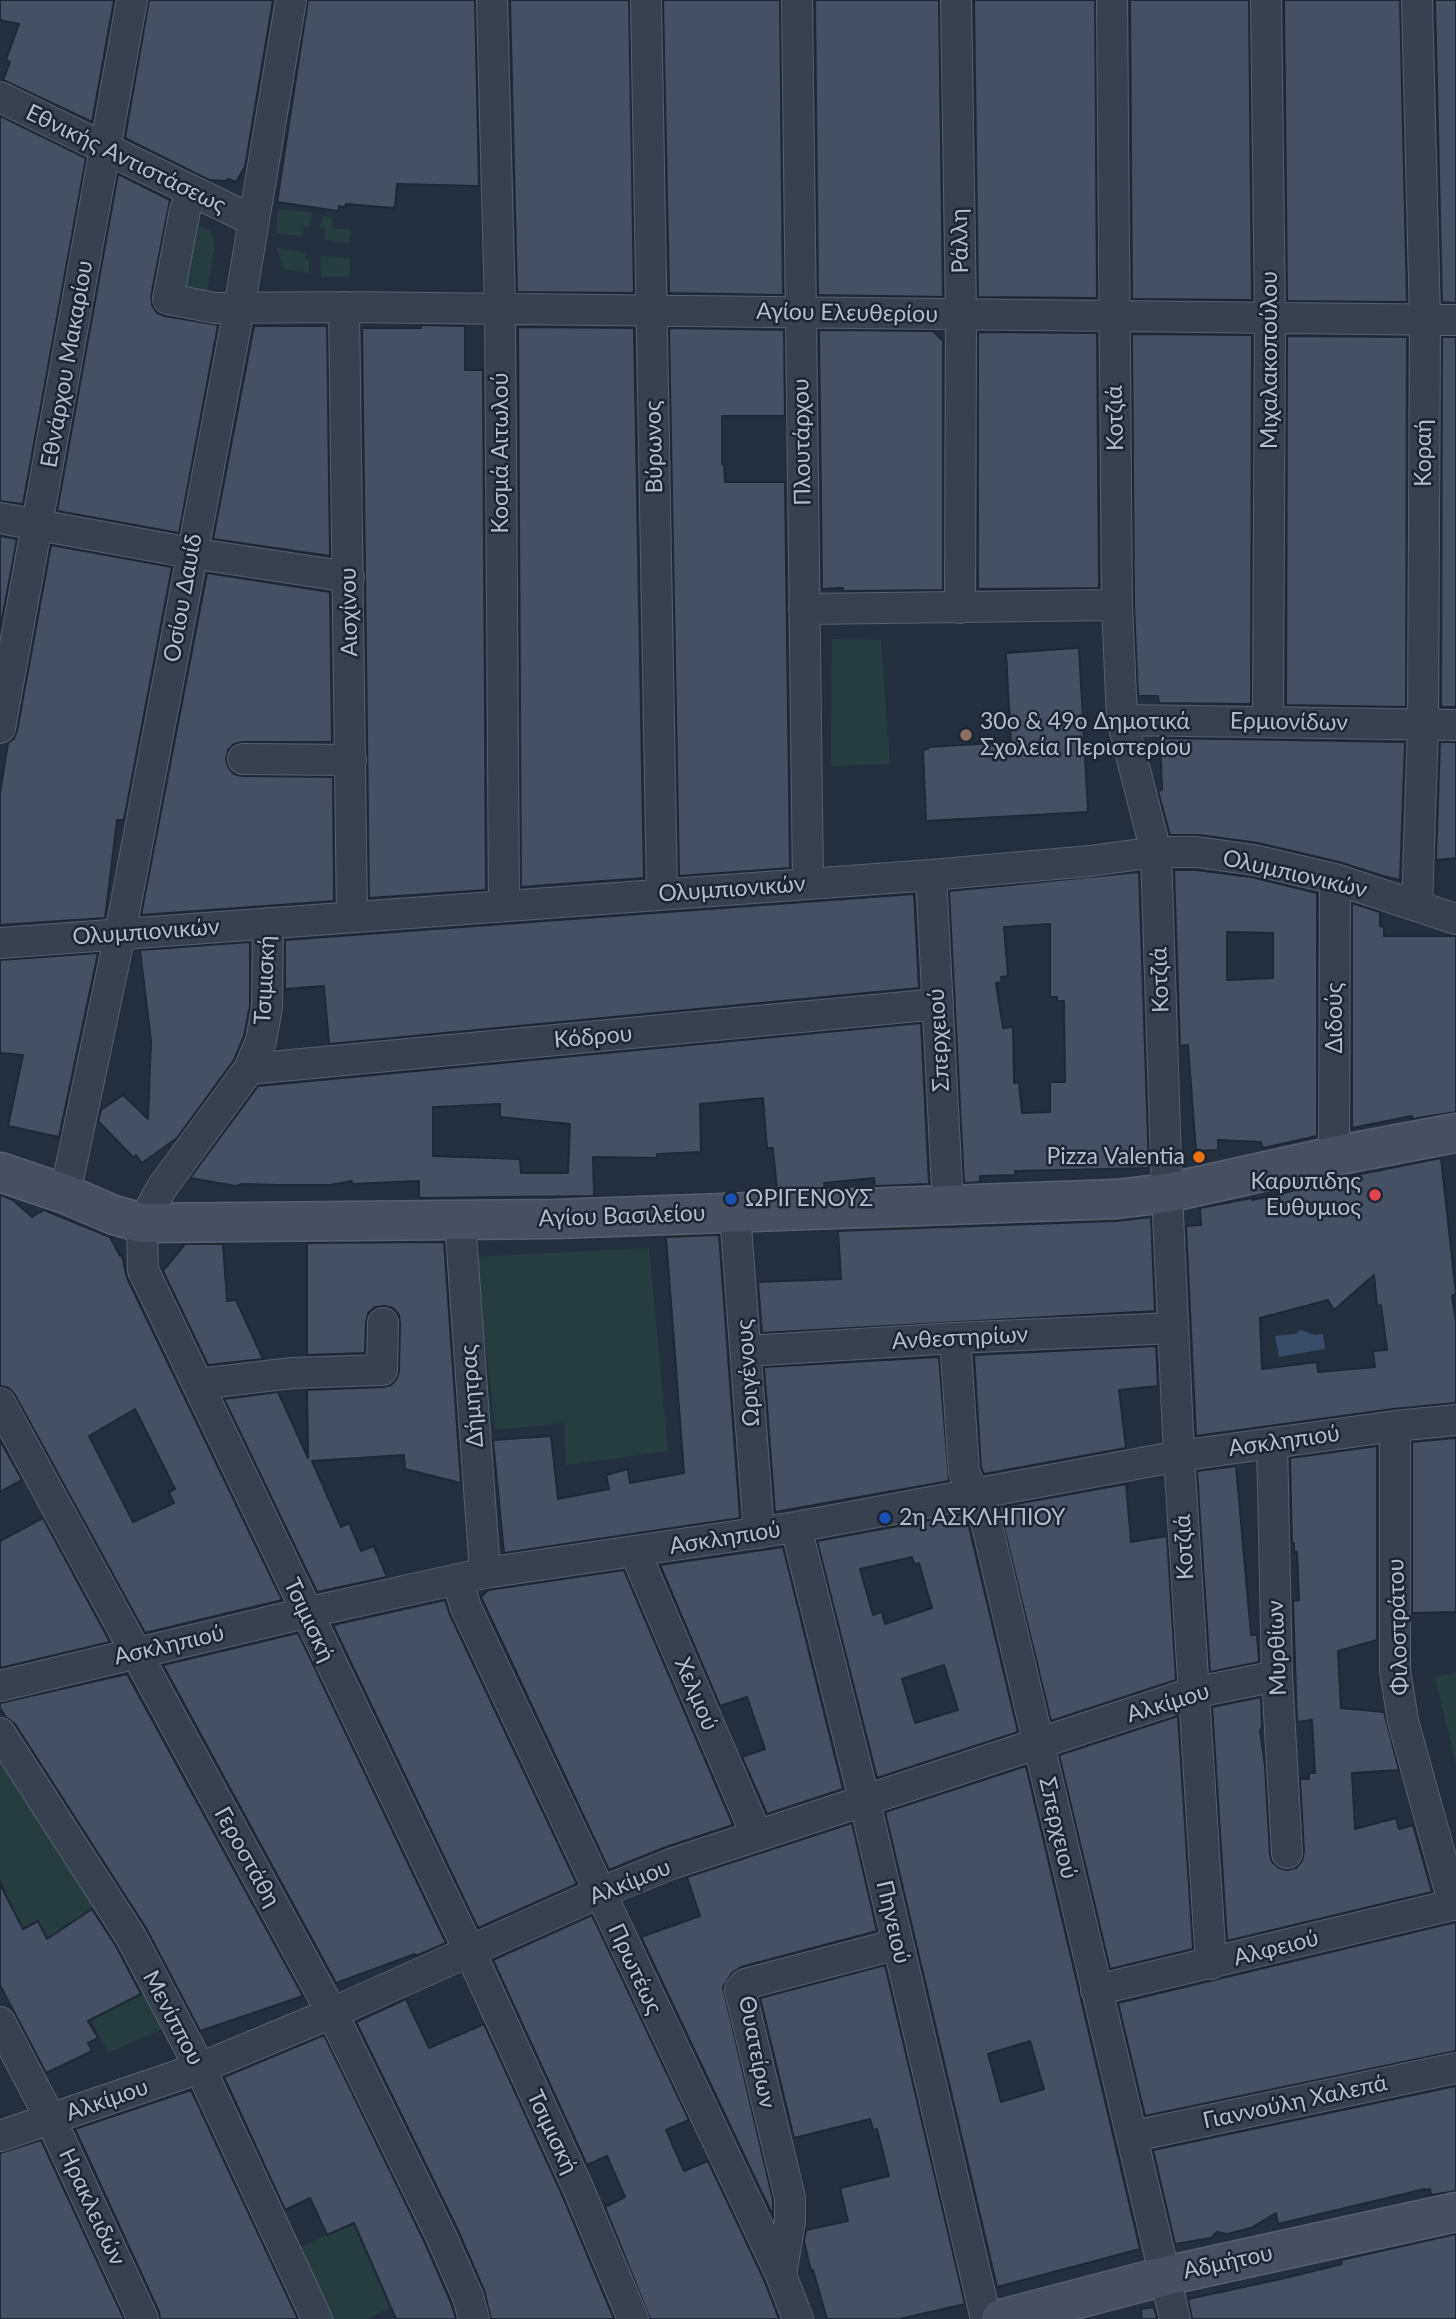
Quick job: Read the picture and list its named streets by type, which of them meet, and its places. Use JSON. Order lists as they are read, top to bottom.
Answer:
{
  "streets": {
    "street": [
      "Εθνικής Αντιστάσεως",
      "Ράλλη",
      "Αγίου Ελευθερίου",
      "Μιχαλακοπούλου",
      "Εθνάρχου Μακαρίου",
      "Κοτζιά",
      "Πλουτάρχου",
      "Βύρωνος",
      "Κοσμά Αιτωλού",
      "Κοραή",
      "Οσίου Δαυίδ",
      "Αισχίνου",
      "Ερμιονίδων",
      "Ολυμπιονικών",
      "Τσιμισκή",
      "Διδούς",
      "Κόδρου",
      "Σπερχειού",
      "Αγίου Βασιλείου",
      "Ανθεστηρίων",
      "Ωριγένους",
      "Δήμητρας",
      "Ασκληπιού",
      "Φιλοστράτου",
      "Μυρθίων",
      "Χελμού",
      "Αλκίμου",
      "Γεροστάθη",
      "Πηνειού",
      "Αλφειού",
      "Πρωτέως",
      "Μενίππου",
      "Θυατείρων",
      "Γιαννούλη Χαλεπά",
      "Ηρακλειδών",
      "Αδμήτου"
    ]
  },
  "crossings": [
    ["Εθνικής Αντιστάσεως", "Αγίου Ελευθερίου"],
    ["Εθνικής Αντιστάσεως", "Εθνάρχου Μακαρίου"],
    ["Εθνικής Αντιστάσεως", "Οσίου Δαυίδ"],
    ["Ράλλη", "Αγίου Ελευθερίου"],
    ["Αγίου Ελευθερίου", "Μιχαλακοπούλου"],
    ["Αγίου Ελευθερίου", "Κοτζιά"],
    ["Αγίου Ελευθερίου", "Πλουτάρχου"],
    ["Αγίου Ελευθερίου", "Βύρωνος"],
    ["Αγίου Ελευθερίου", "Κοσμά Αιτωλού"],
    ["Αγίου Ελευθερίου", "Κοραή"],
    ["Αγίου Ελευθερίου", "Οσίου Δαυίδ"],
    ["Αγίου Ελευθερίου", "Αισχίνου"],
    ["Μιχαλακοπούλου", "Ερμιονίδων"],
    ["Κοτζιά", "Ερμιονίδων"],
    ["Κοτζιά", "Ολυμπιονικών"],
    ["Κοτζιά", "Αγίου Βασιλείου"],
    ["Κοτζιά", "Ανθεστηρίων"],
    ["Κοτζιά", "Ασκληπιού"],
    ["Κοτζιά", "Αλκίμου"],
    ["Κοτζιά", "Αλφειού"],
    ["Πλουτάρχου", "Ολυμπιονικών"],
    ["Βύρωνος", "Ολυμπιονικών"],
    ["Κοσμά Αιτωλού", "Ολυμπιονικών"],
    ["Κοραή", "Ερμιονίδων"],
    ["Κοραή", "Ολυμπιονικών"],
    ["Οσίου Δαυίδ", "Ολυμπιονικών"],
    ["Οσίου Δαυίδ", "Αγίου Βασιλείου"],
    ["Αισχίνου", "Ολυμπιονικών"],
    ["Ολυμπιονικών", "Τσιμισκή"],
    ["Ολυμπιονικών", "Διδούς"],
    ["Ολυμπιονικών", "Σπερχειού"],
    ["Τσιμισκή", "Κόδρου"],
    ["Τσιμισκή", "Αγίου Βασιλείου"],
    ["Τσιμισκή", "Ασκληπιού"],
    ["Τσιμισκή", "Αλκίμου"],
    ["Διδούς", "Αγίου Βασιλείου"],
    ["Κόδρου", "Σπερχειού"],
    ["Σπερχειού", "Αγίου Βασιλείου"],
    ["Σπερχειού", "Ανθεστηρίων"],
    ["Σπερχειού", "Ασκληπιού"],
    ["Σπερχειού", "Αλκίμου"],
    ["Σπερχειού", "Αλφειού"],
    ["Σπερχειού", "Γιαννούλη Χαλεπά"],
    ["Σπερχειού", "Αδμήτου"],
    ["Αγίου Βασιλείου", "Ωριγένους"],
    ["Αγίου Βασιλείου", "Δήμητρας"],
    ["Ανθεστηρίων", "Ωριγένους"],
    ["Ωριγένους", "Ασκληπιού"],
    ["Δήμητρας", "Ασκληπιού"],
    ["Δήμητρας", "Πρωτέως"],
    ["Ασκληπιού", "Φιλοστράτου"],
    ["Ασκληπιού", "Μυρθίων"],
    ["Ασκληπιού", "Χελμού"],
    ["Ασκληπιού", "Γεροστάθη"],
    ["Ασκληπιού", "Πηνειού"],
    ["Ασκληπιού", "Πρωτέως"],
    ["Φιλοστράτου", "Αλφειού"],
    ["Μυρθίων", "Αλκίμου"],
    ["Χελμού", "Αλκίμου"],
    ["Αλκίμου", "Γεροστάθη"],
    ["Αλκίμου", "Πηνειού"],
    ["Αλκίμου", "Πρωτέως"],
    ["Αλκίμου", "Μενίππου"],
    ["Αλκίμου", "Ηρακλειδών"],
    ["Πηνειού", "Θυατείρων"],
    ["Πρωτέως", "Θυατείρων"]
  ],
  "places": [
    "30ο & 49ο Δημοτικά Σχολεία Περιστερίου",
    "Pizza Valentia",
    "Καρυπιδης Ευθυμιος",
    "ΩΡΙΓΕΝΟΥΣ",
    "2η ΑΣΚΛΗΠΙΟΥ"
  ]
}
